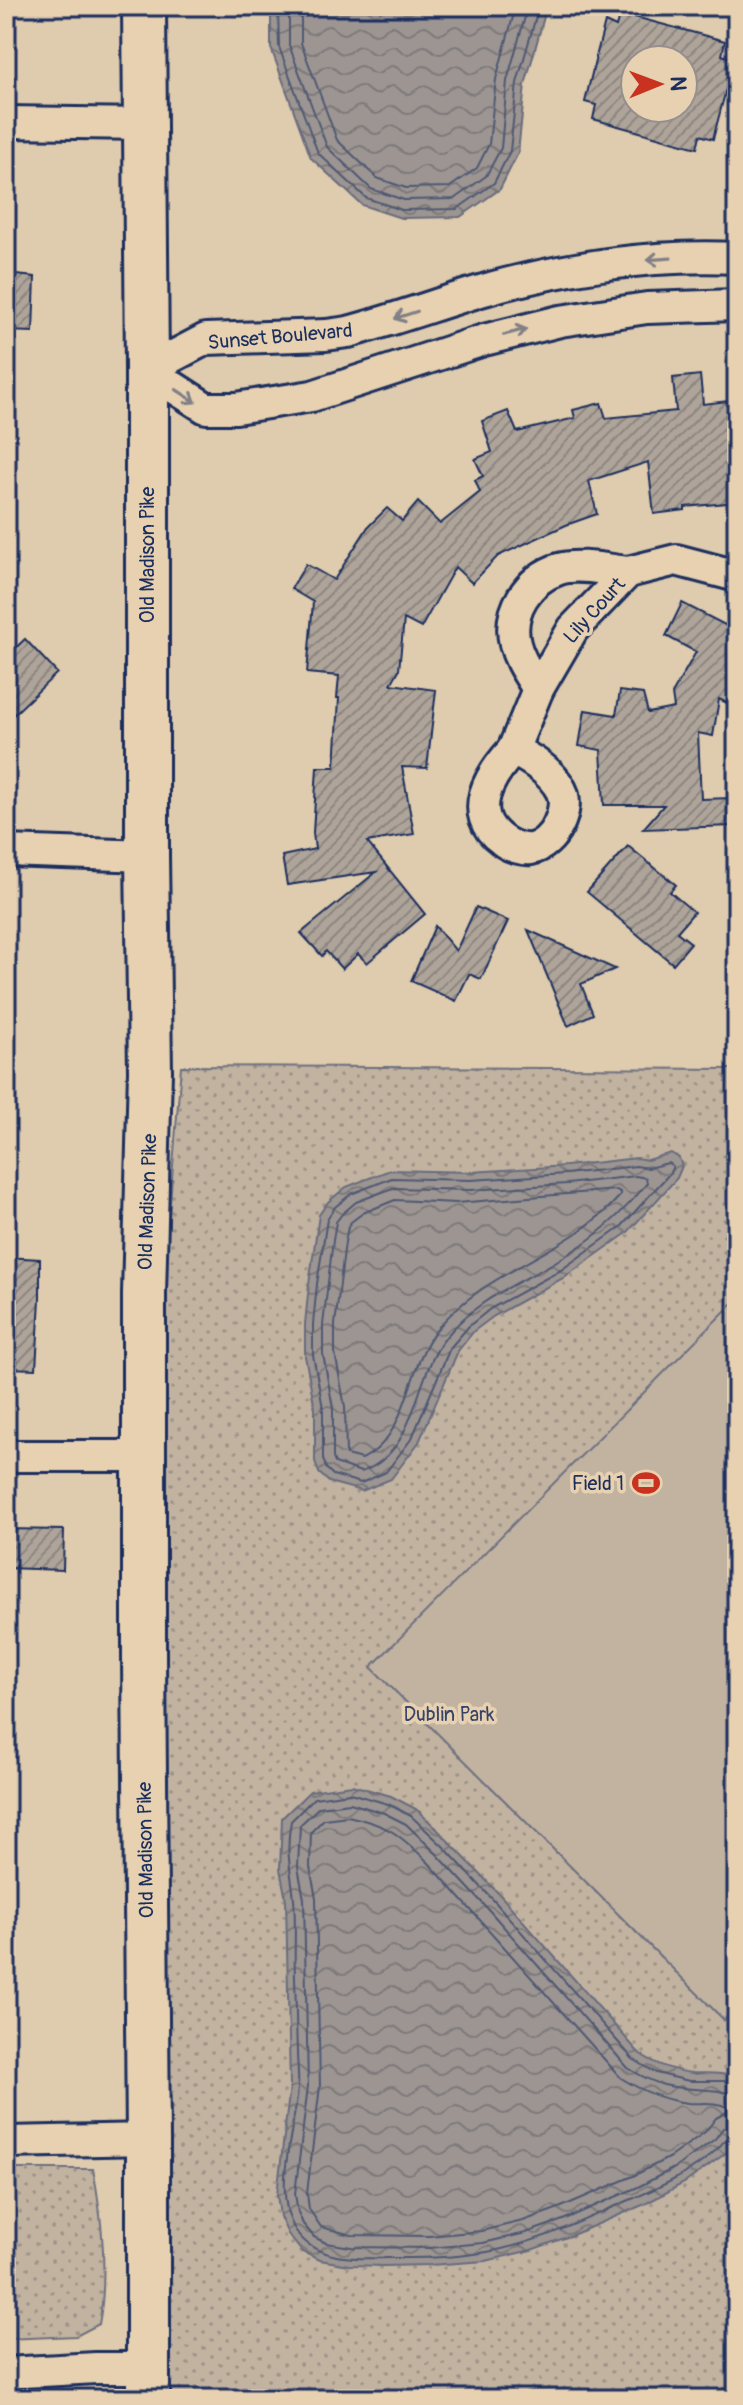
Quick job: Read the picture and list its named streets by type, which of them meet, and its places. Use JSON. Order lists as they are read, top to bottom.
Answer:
{
  "streets": {
    "main road": ["Old Madison Pike"],
    "street": ["Sunset Boulevard", "Lily Court"]
  },
  "crossings": [
    ["Sunset Boulevard", "Old Madison Pike"]
  ],
  "parks": ["Dublin Park"],
  "places": {
    "sports": ["Field 1"]
  },
  "north": "right"
}
